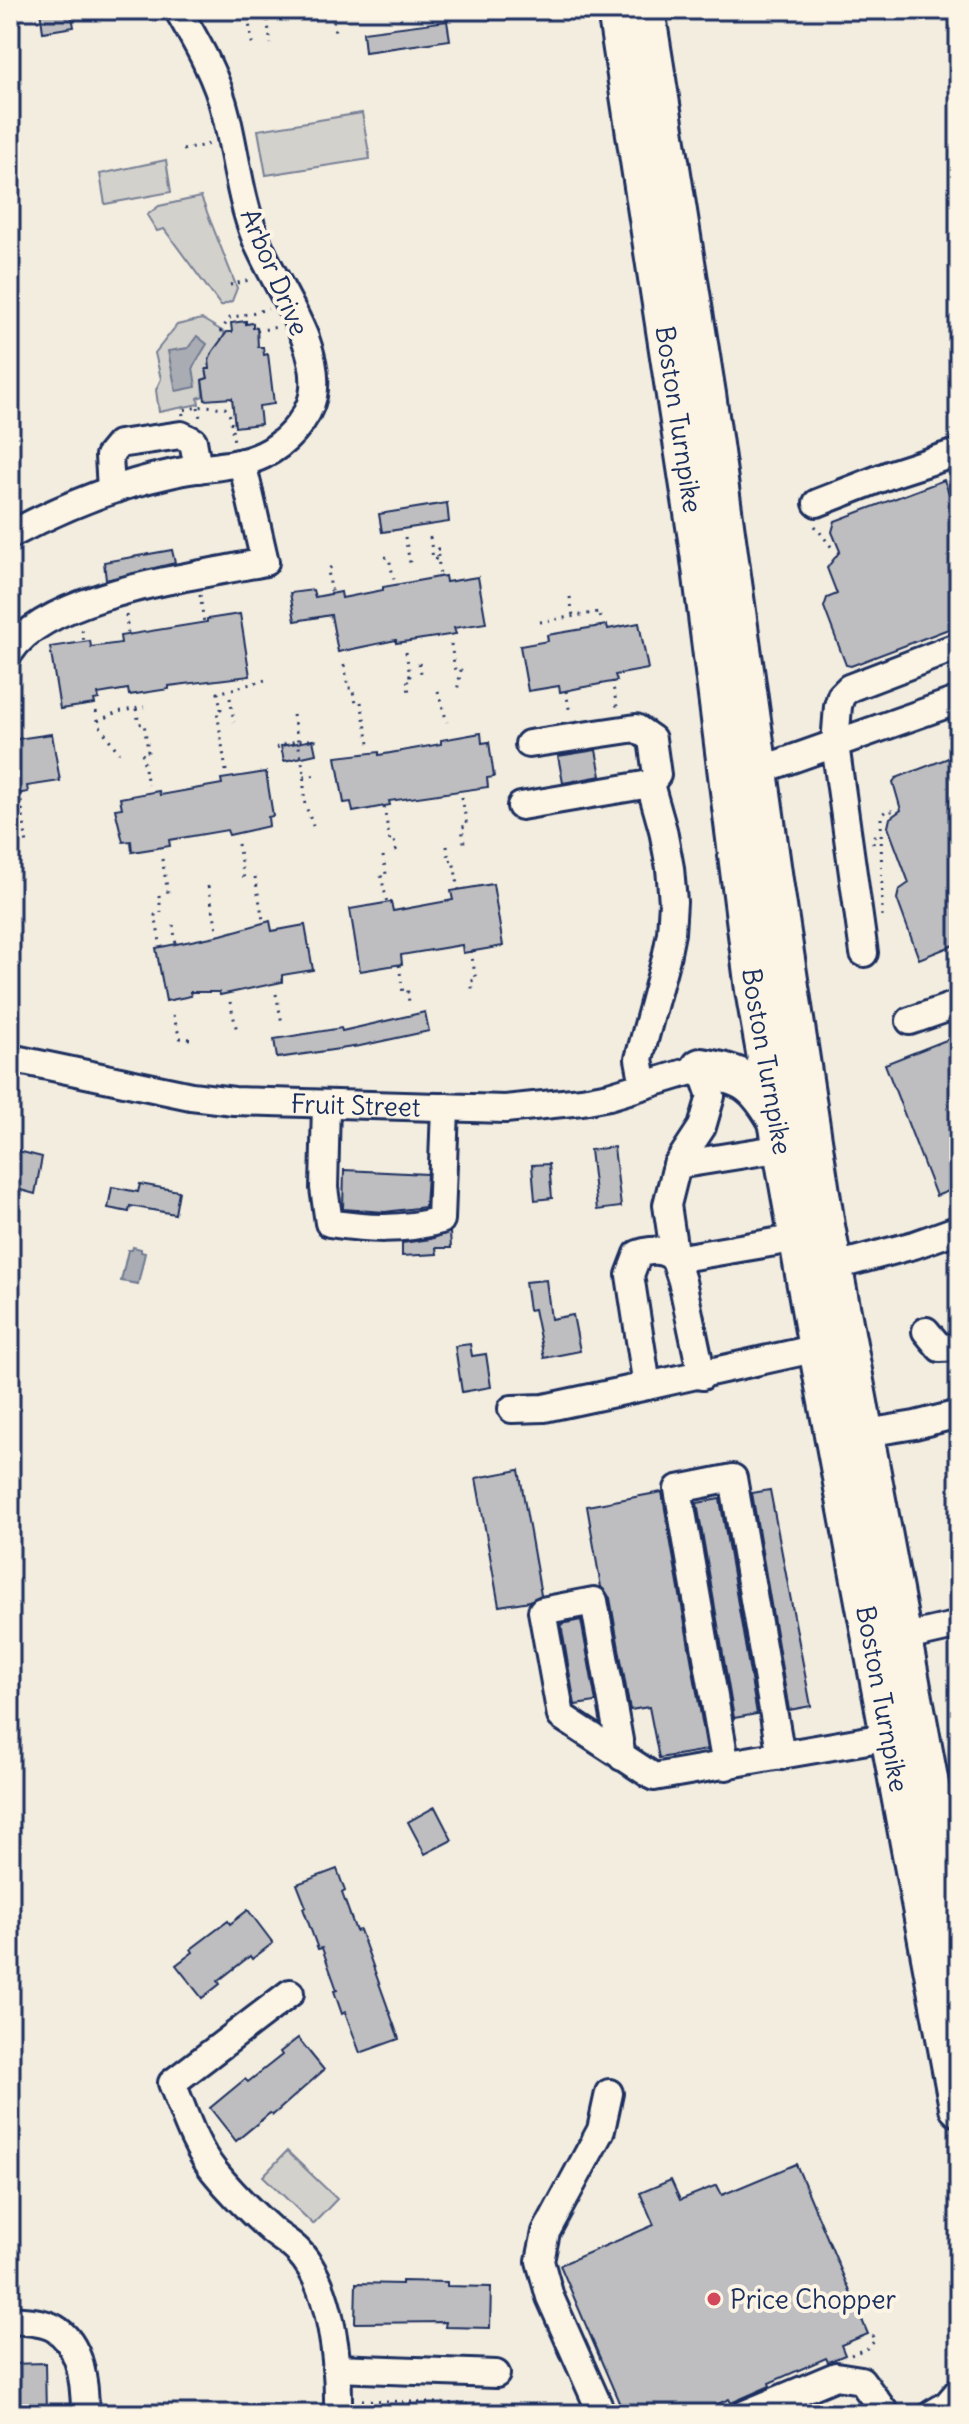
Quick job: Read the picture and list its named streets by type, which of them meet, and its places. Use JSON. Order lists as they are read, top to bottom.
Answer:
{
  "streets": {
    "highway": ["Boston Turnpike"],
    "street": ["Arbor Drive", "Fruit Street"]
  },
  "places": ["Price Chopper"]
}
